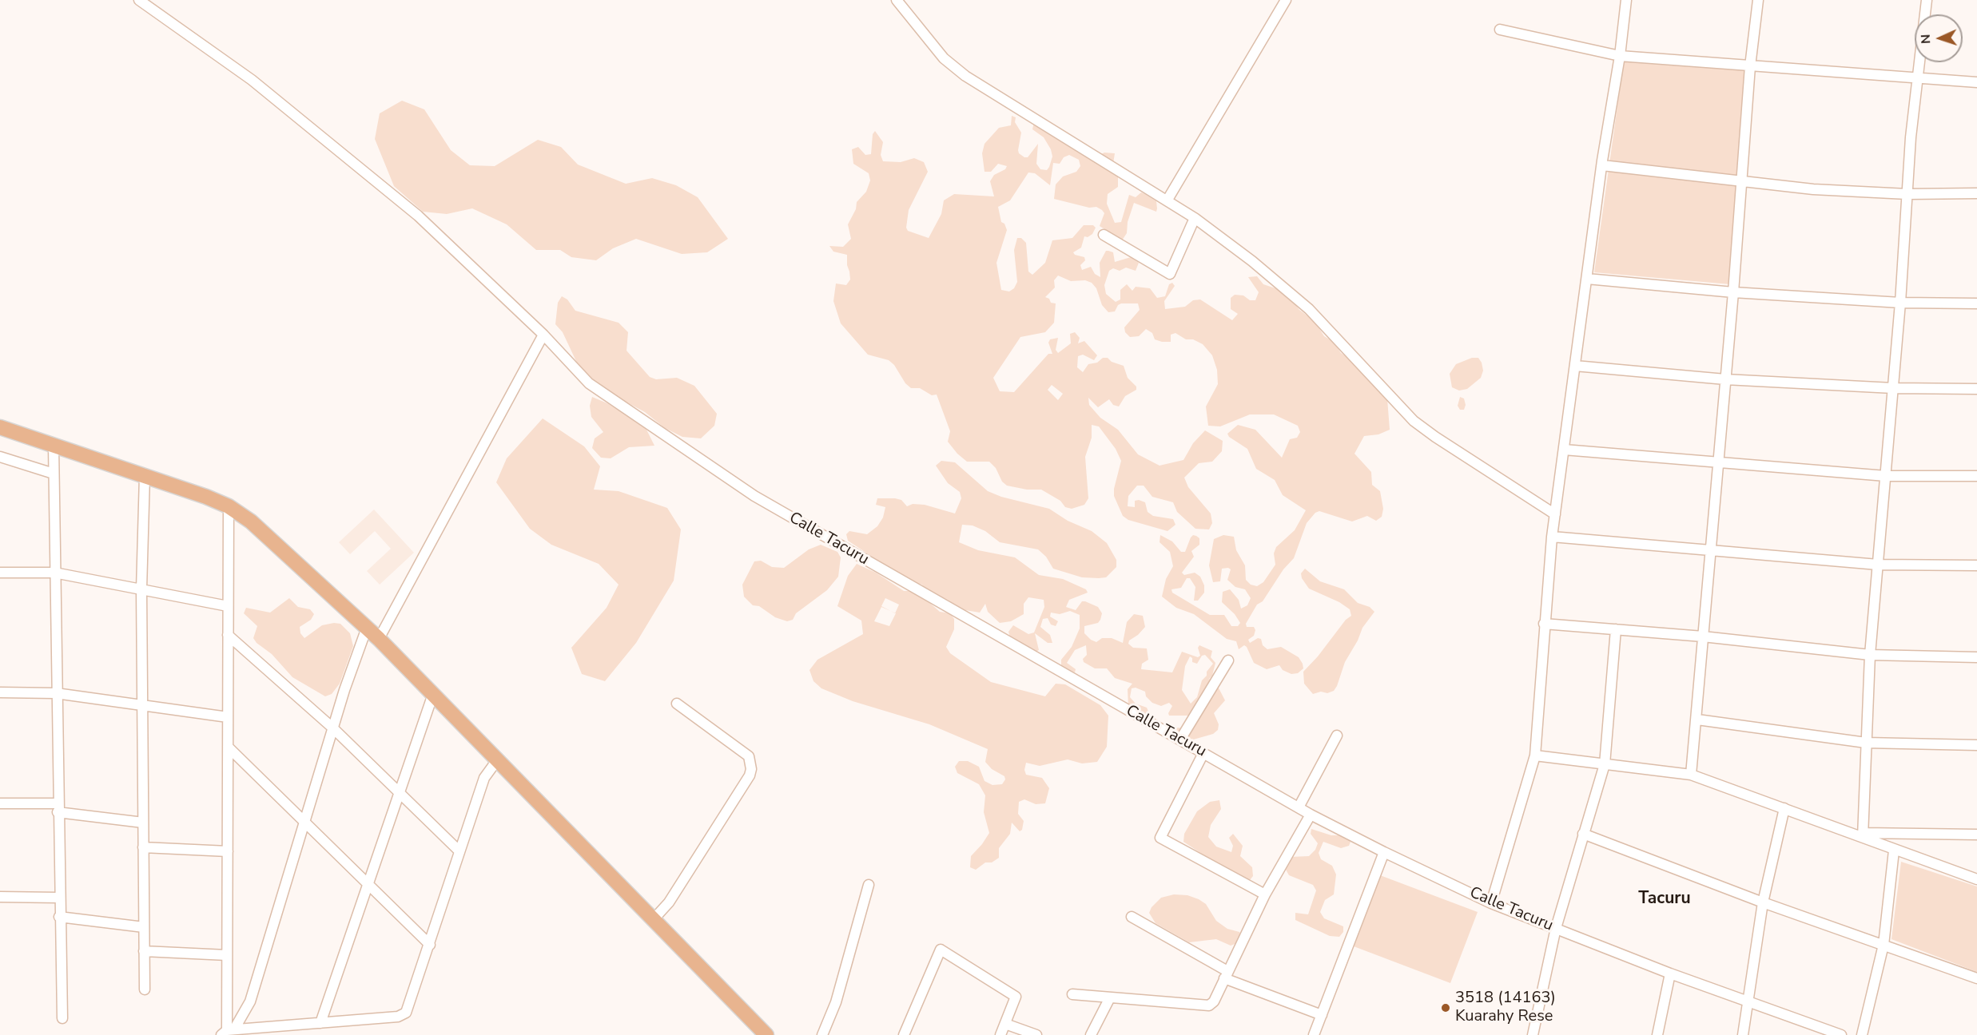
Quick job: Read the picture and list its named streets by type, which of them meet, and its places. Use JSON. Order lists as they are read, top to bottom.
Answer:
{
  "streets": {
    "street": ["Calle Tacuru"]
  },
  "districts": ["Tacuru"],
  "places": ["3518 (14163) Kuarahy Rese"],
  "north": "left"
}
